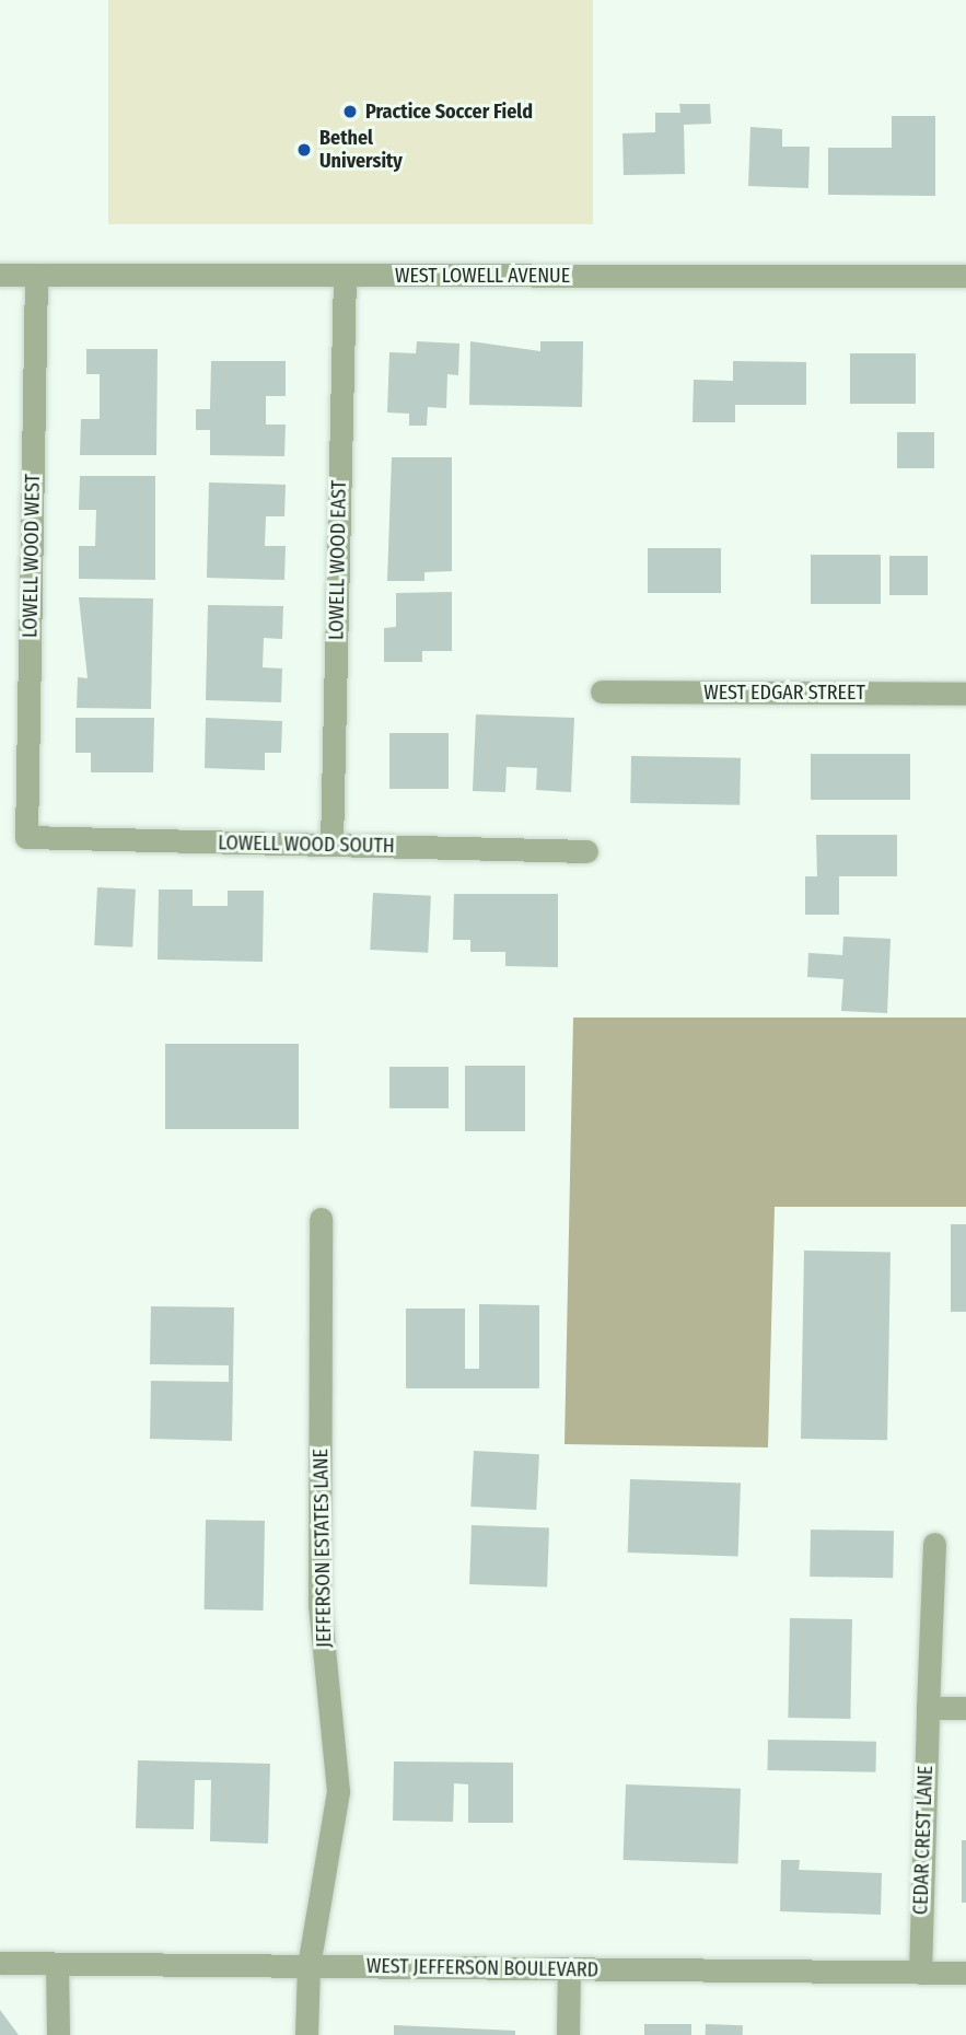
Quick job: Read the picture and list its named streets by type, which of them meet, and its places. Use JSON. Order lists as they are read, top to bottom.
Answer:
{
  "streets": {
    "street": [
      "WEST LOWELL AVENUE",
      "LOWELL WOOD WEST",
      "LOWELL WOOD EAST",
      "WEST EDGAR STREET",
      "LOWELL WOOD SOUTH",
      "JEFFERSON ESTATES LANE",
      "CEDAR CREST LANE",
      "WEST JEFFERSON BOULEVARD"
    ]
  },
  "crossings": [
    ["WEST LOWELL AVENUE", "LOWELL WOOD WEST"],
    ["WEST LOWELL AVENUE", "LOWELL WOOD EAST"],
    ["LOWELL WOOD WEST", "LOWELL WOOD SOUTH"],
    ["LOWELL WOOD EAST", "LOWELL WOOD SOUTH"],
    ["JEFFERSON ESTATES LANE", "WEST JEFFERSON BOULEVARD"],
    ["CEDAR CREST LANE", "WEST JEFFERSON BOULEVARD"]
  ],
  "places": ["Practice Soccer Field", "Bethel University"]
}
